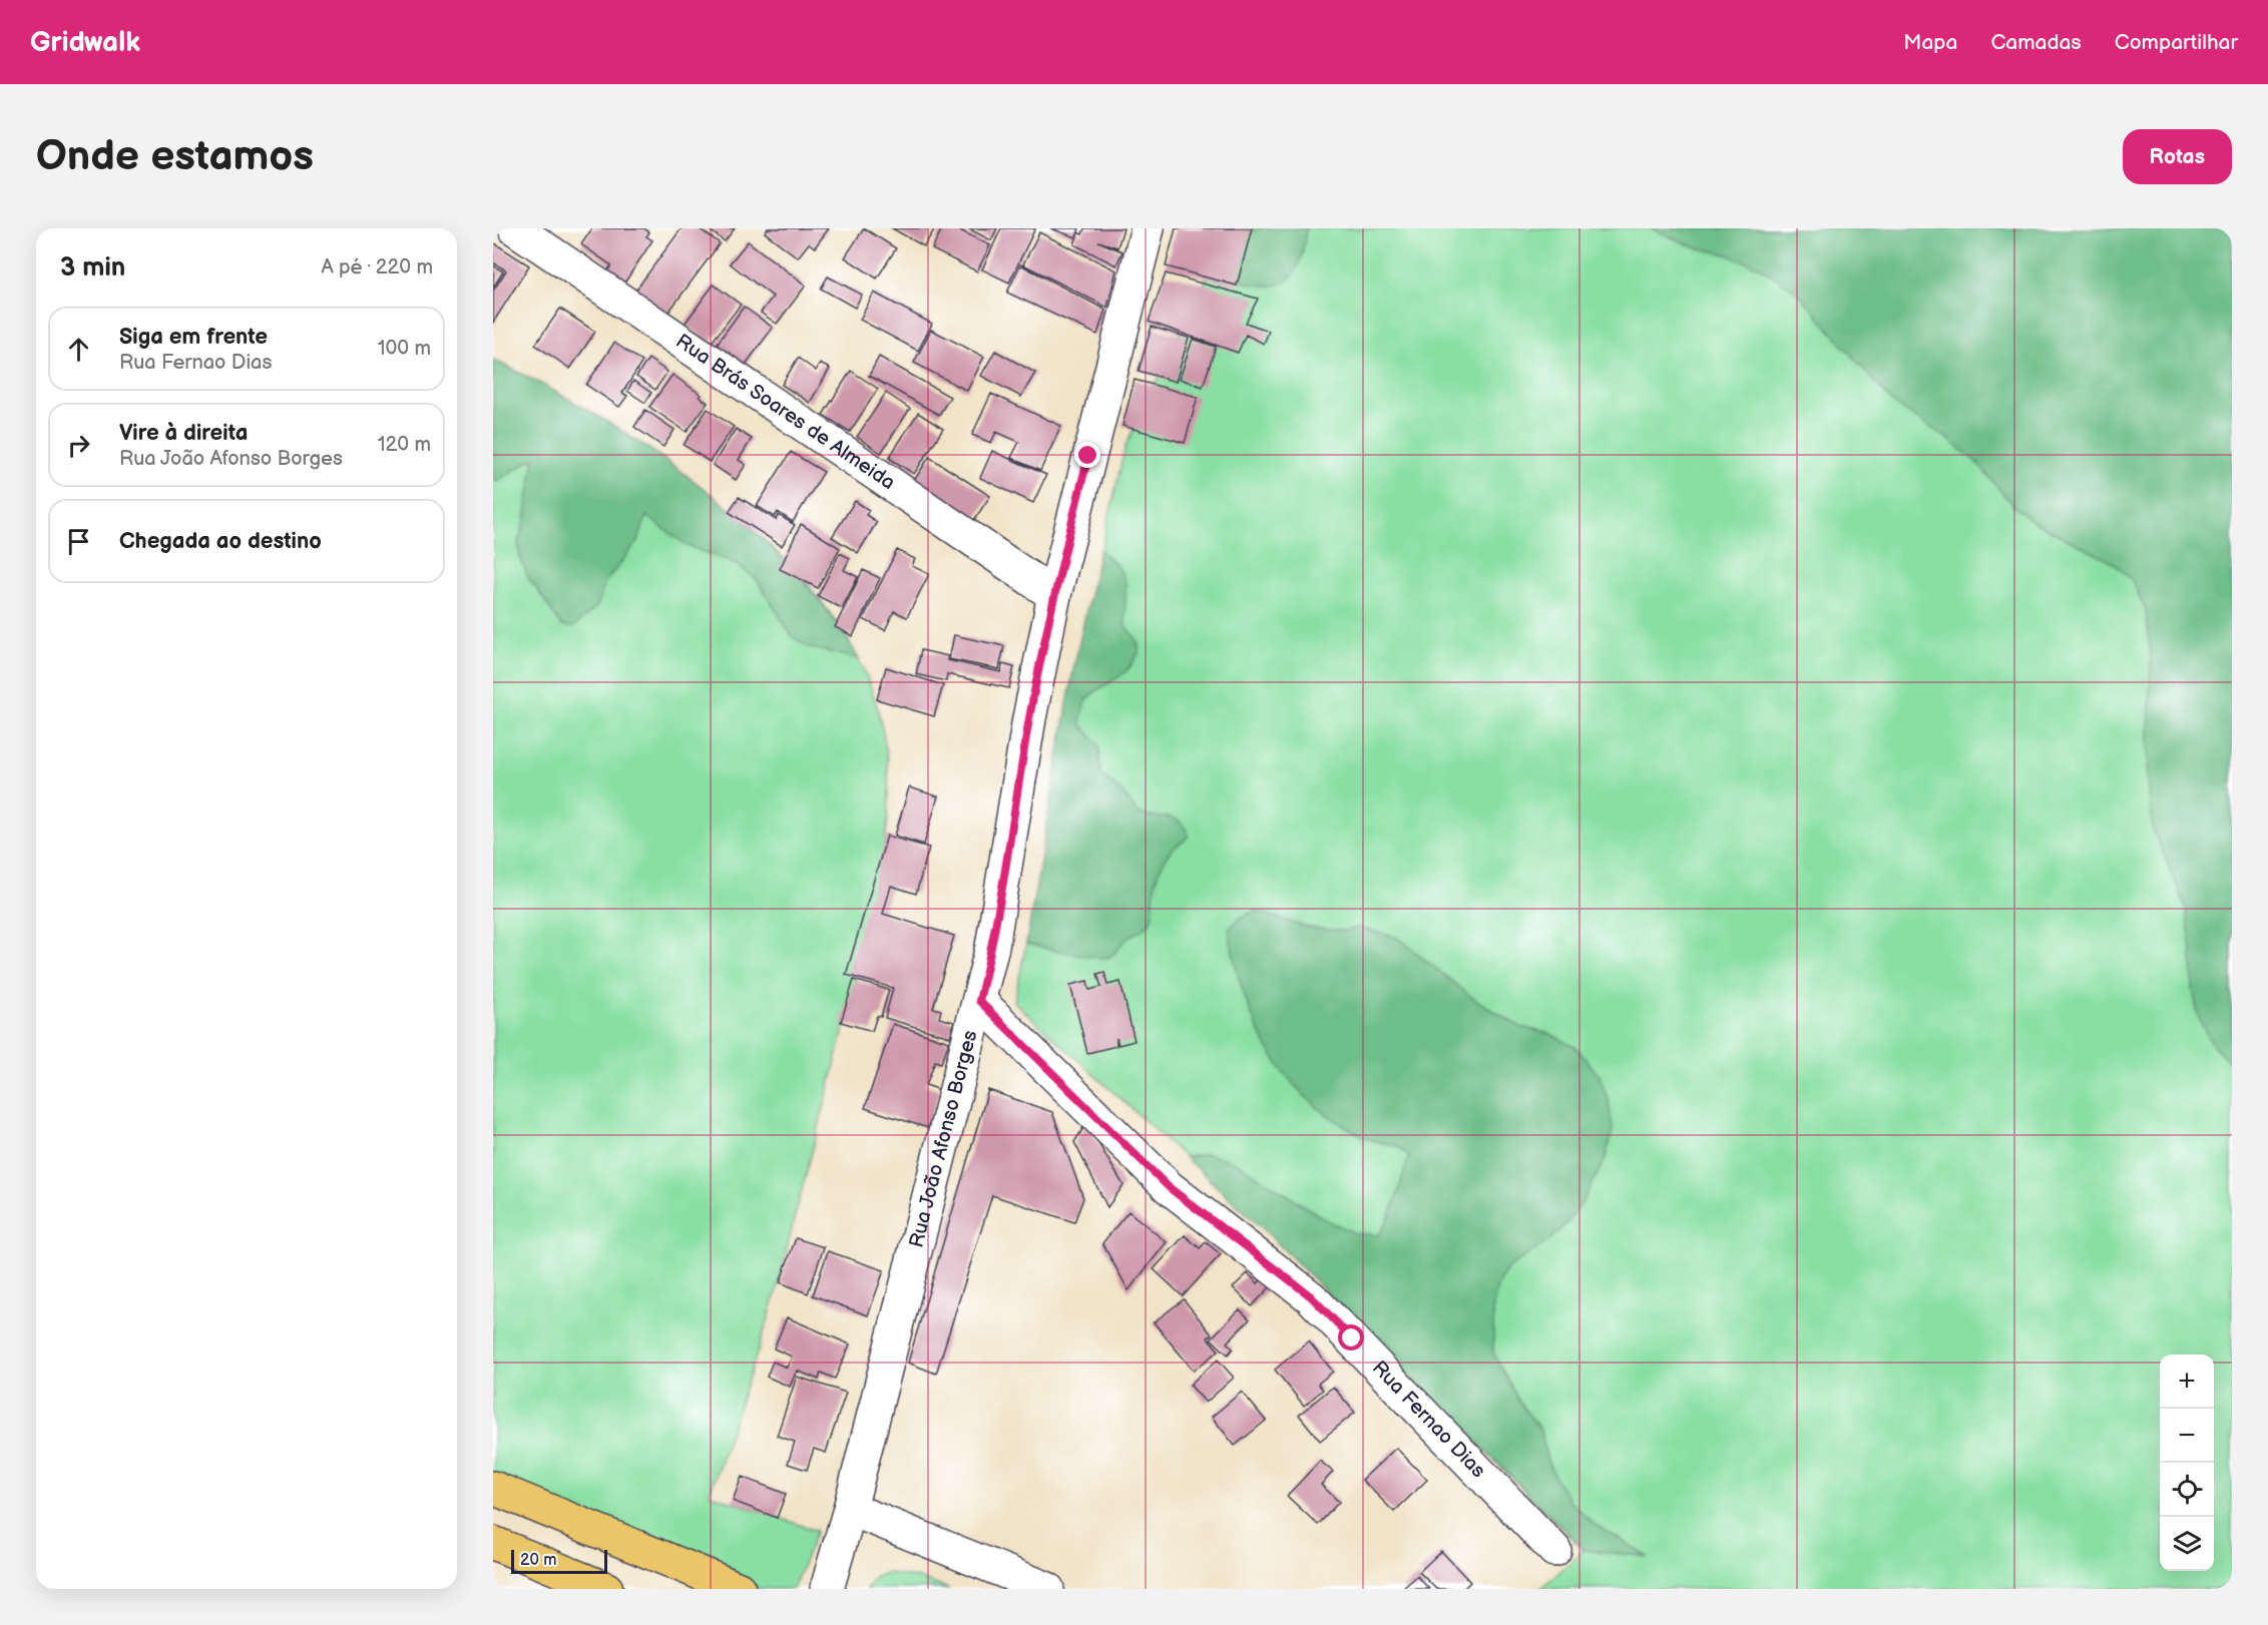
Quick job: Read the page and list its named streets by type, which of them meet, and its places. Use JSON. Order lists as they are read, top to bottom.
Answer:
{
  "streets": {
    "street": ["Rua Brás Soares de Almeida", "Rua João Afonso Borges", "Rua Fernao Dias"]
  },
  "crossings": [
    ["Rua Brás Soares de Almeida", "Rua João Afonso Borges"],
    ["Rua João Afonso Borges", "Rua Fernao Dias"]
  ],
  "scale_bar": "20 m",
  "page": {
    "header": "Gridwalk",
    "nav": ["Mapa", "Camadas", "Compartilhar"],
    "buttons": "Rotas",
    "title": "Onde estamos",
    "heading": ["3 min", "A pé · 220 m"],
    "list": [
      ["Siga em frente", "Rua Fernao Dias", "100 m"],
      ["Vire à direita", "Rua João Afonso Borges", "120 m"],
      "Chegada ao destino"
    ],
    "map_buttons": ["+", "−"],
    "scale": "20 m"
  }
}
